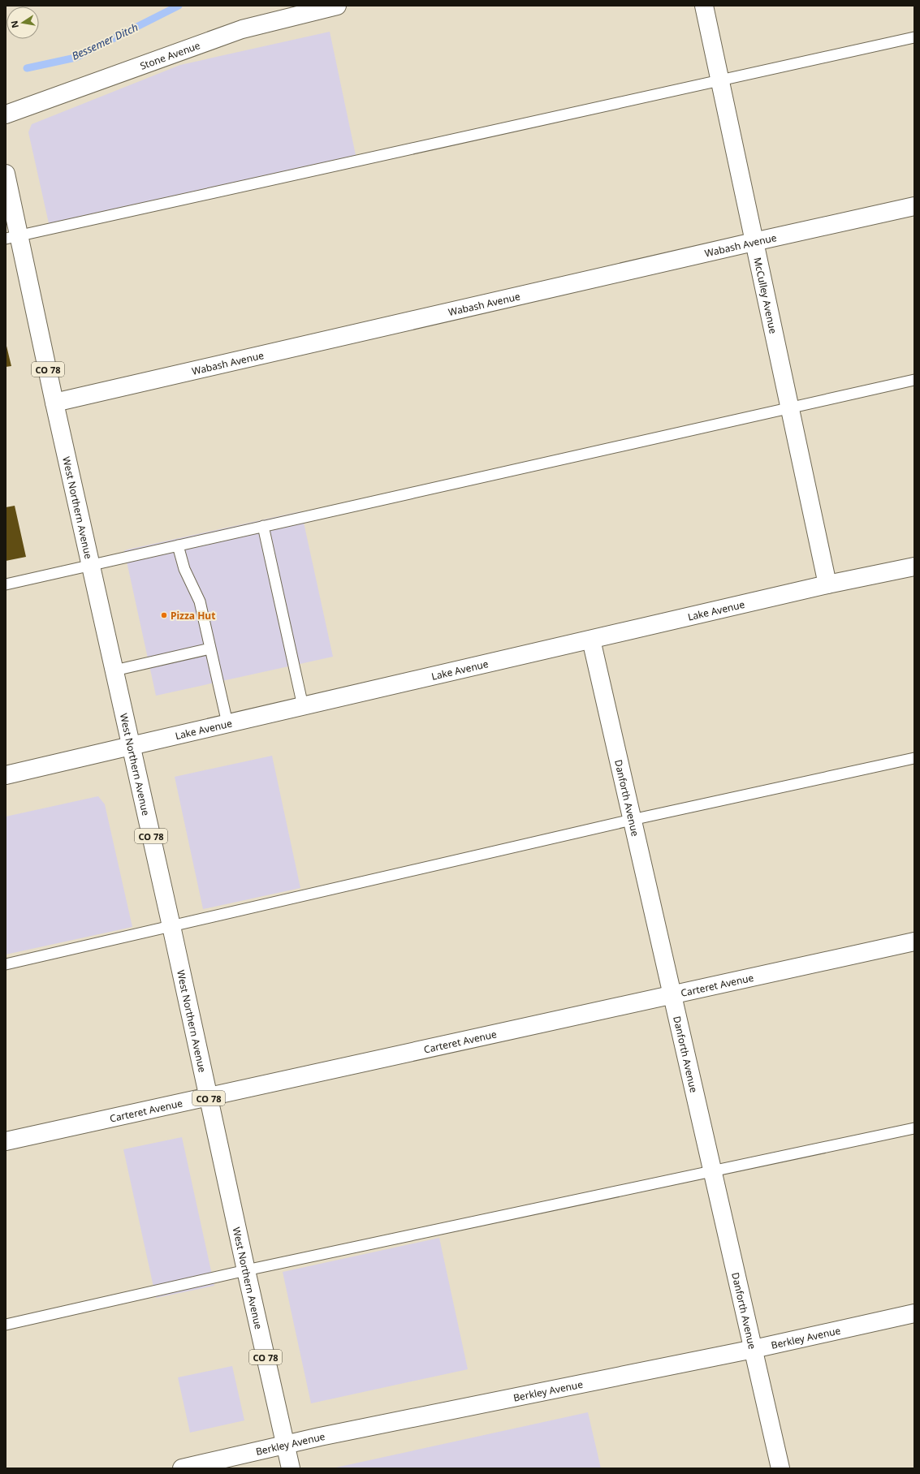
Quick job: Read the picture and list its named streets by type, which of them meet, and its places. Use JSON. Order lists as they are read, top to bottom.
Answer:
{
  "streets": {
    "street": [
      "Stone Avenue",
      "Wabash Avenue",
      "McCulley Avenue",
      "CO 78",
      "West Northern Avenue",
      "Lake Avenue",
      "Danforth Avenue",
      "Carteret Avenue",
      "Berkley Avenue"
    ]
  },
  "crossings": [
    ["Wabash Avenue", "McCulley Avenue"],
    ["Wabash Avenue", "West Northern Avenue"],
    ["McCulley Avenue", "Lake Avenue"],
    ["West Northern Avenue", "Lake Avenue"],
    ["West Northern Avenue", "Carteret Avenue"],
    ["West Northern Avenue", "Berkley Avenue"],
    ["Lake Avenue", "Danforth Avenue"],
    ["Danforth Avenue", "Carteret Avenue"],
    ["Danforth Avenue", "Berkley Avenue"]
  ],
  "water": ["Bessemer Ditch"],
  "places": ["Pizza Hut"],
  "north": "left"
}
